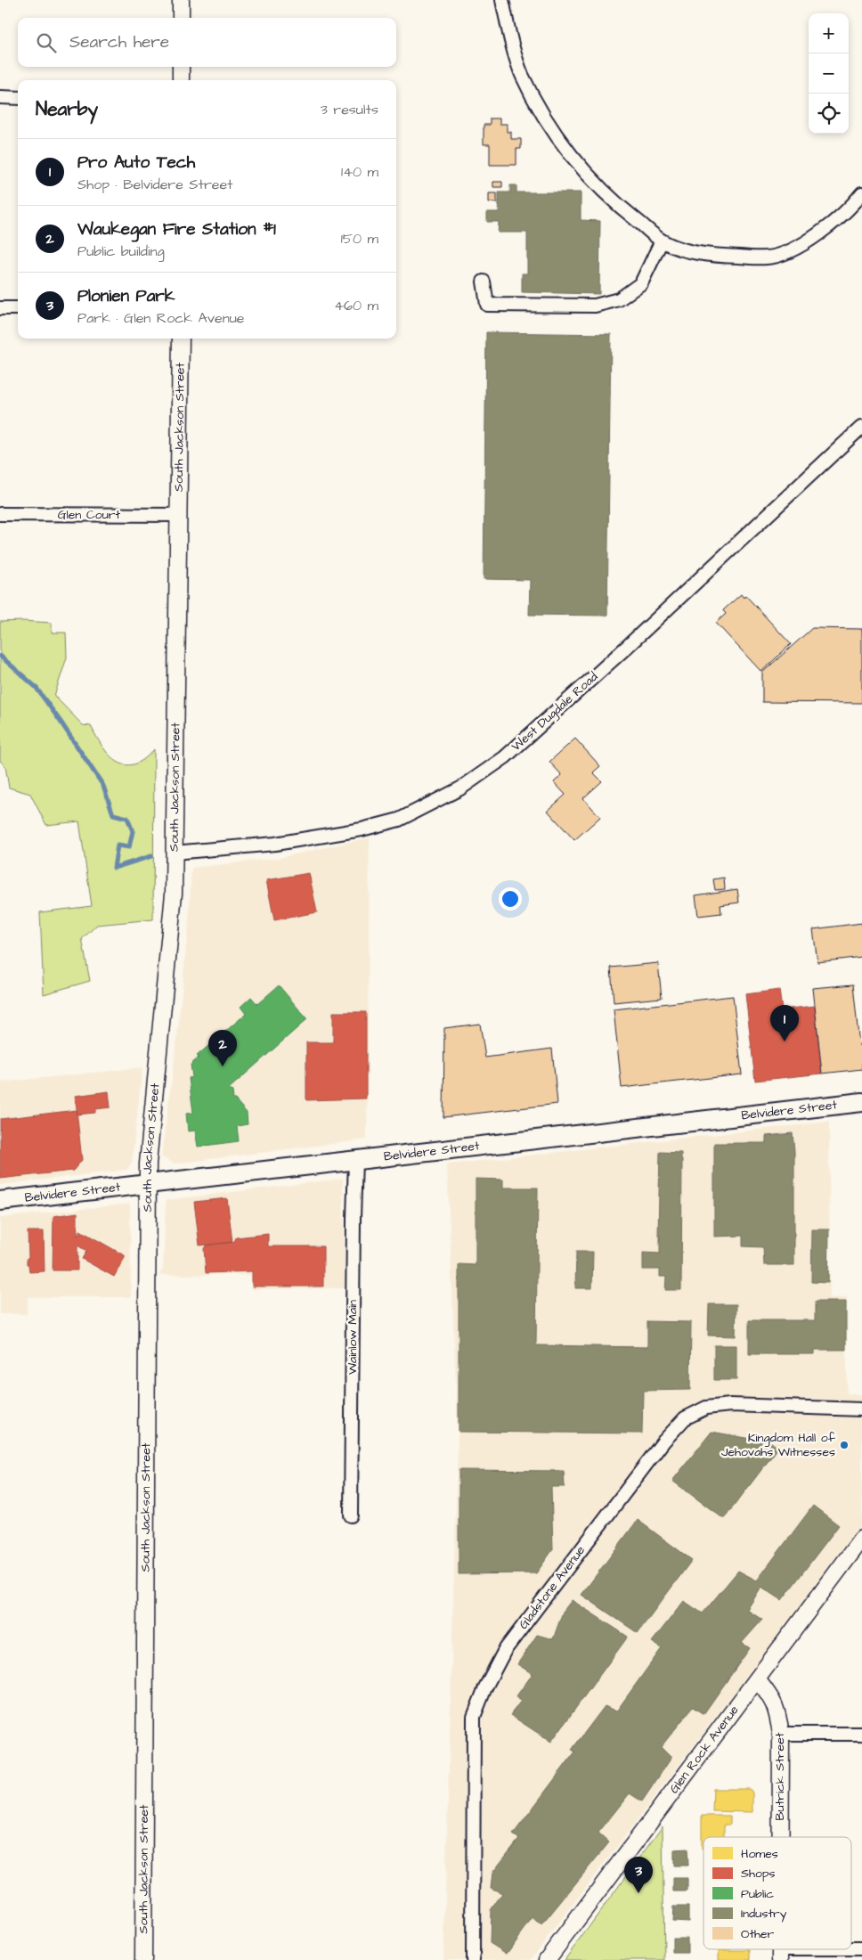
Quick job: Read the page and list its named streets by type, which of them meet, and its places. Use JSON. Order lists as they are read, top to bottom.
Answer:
{
  "streets": {
    "main road": ["Belvidere Street"],
    "street": [
      "South Jackson Street",
      "Glen Court",
      "West Dugdale Road",
      "Wainlow Main",
      "Gladstone Avenue",
      "Glen Rock Avenue",
      "Butrick Street"
    ]
  },
  "crossings": [
    ["South Jackson Street", "Glen Court"],
    ["South Jackson Street", "West Dugdale Road"],
    ["South Jackson Street", "Belvidere Street"],
    ["Belvidere Street", "Wainlow Main"],
    ["Glen Rock Avenue", "Butrick Street"]
  ],
  "places": ["Kingdom Hall of Jehovahs Witnesses"],
  "legend": [
    "Homes",
    "Shops",
    "Public",
    "Industry",
    "Other"
  ],
  "page": {
    "map_buttons": ["+", "−"],
    "search": "Search here",
    "heading": ["Nearby", "3 results"],
    "list": [
      {
        "mark": "1",
        "name": "Pro Auto Tech",
        "note": "Shop · Belvidere Street",
        "value": "140 m"
      },
      {
        "mark": "2",
        "name": "Waukegan Fire Station #1",
        "note": "Public building",
        "value": "150 m"
      },
      {
        "mark": "3",
        "name": "Plonien Park",
        "note": "Park · Glen Rock Avenue",
        "value": "460 m"
      }
    ],
    "pins": ["1", "2", "3"]
  }
}
